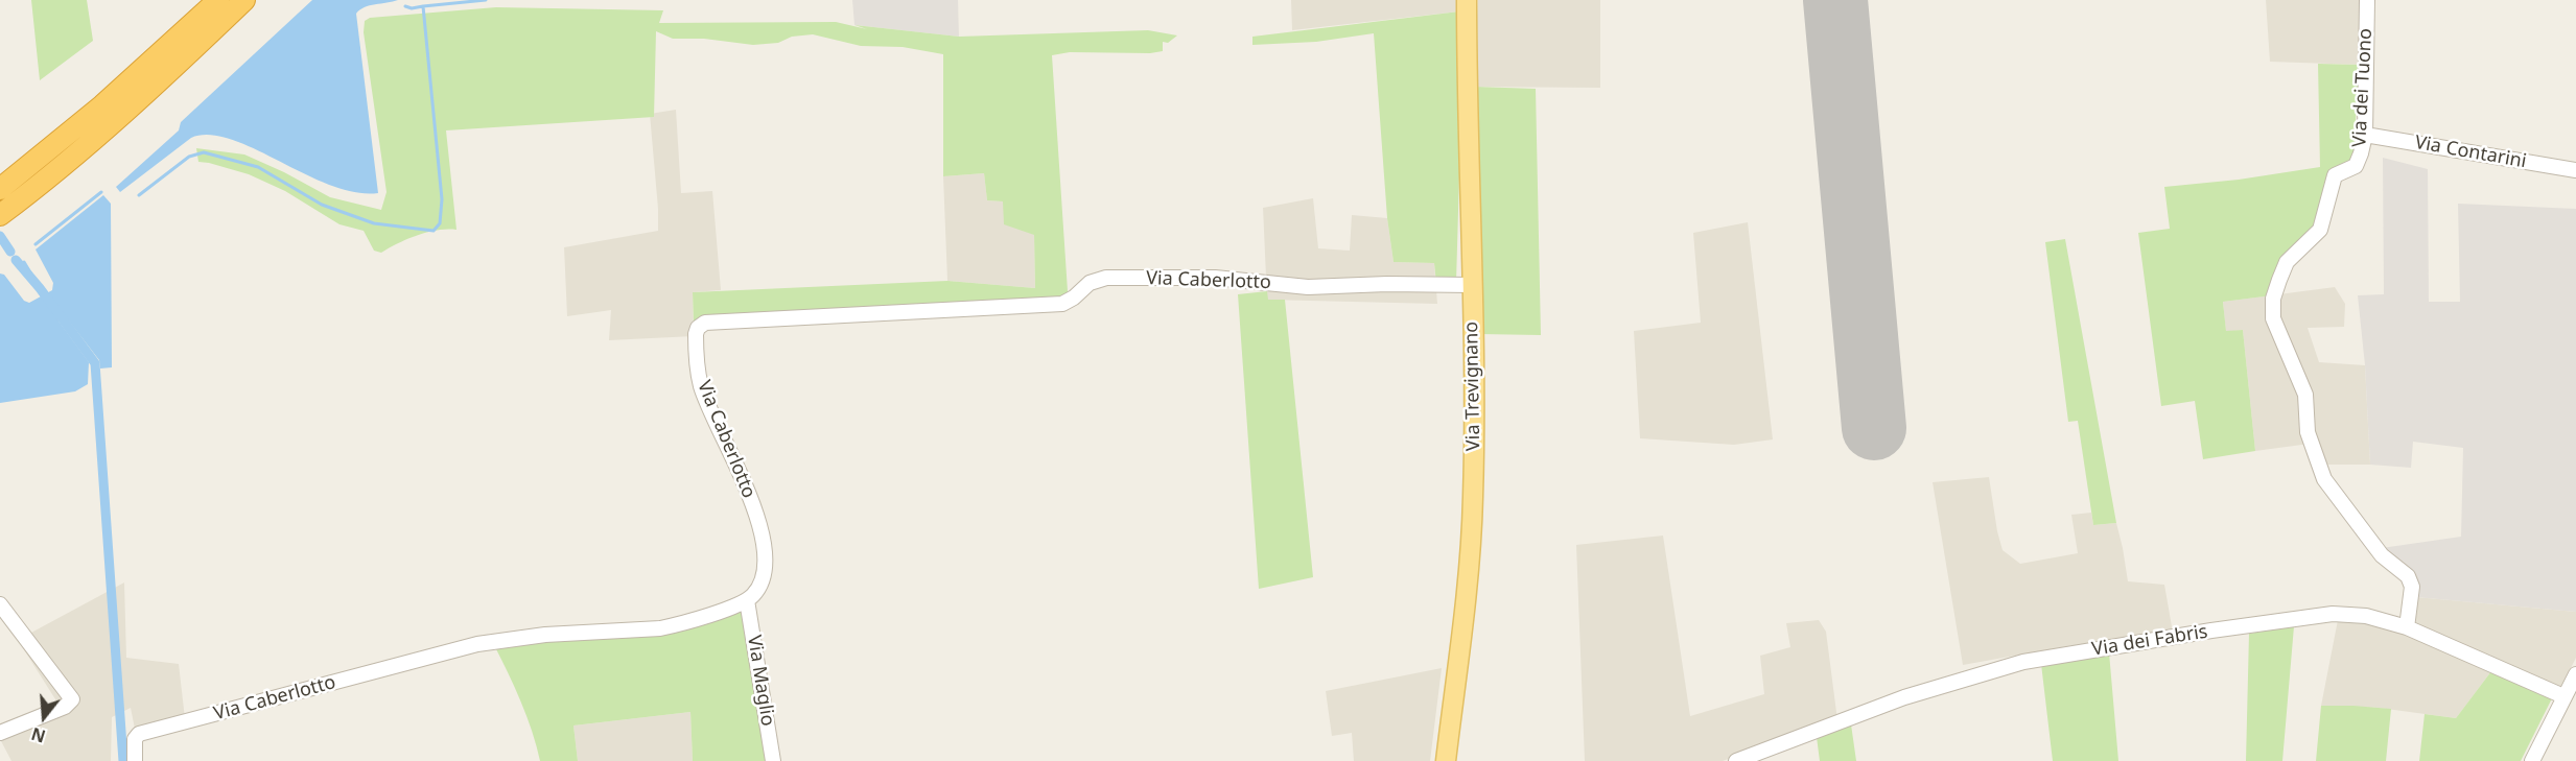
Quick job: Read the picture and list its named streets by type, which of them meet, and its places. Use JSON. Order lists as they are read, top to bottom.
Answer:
{
  "streets": {
    "main road": ["Via Trevignano"],
    "street": [
      "Via dei Tuono",
      "Via Contarini",
      "Via Caberlotto",
      "Via dei Fabris",
      "Via Maglio"
    ]
  },
  "crossings": [
    ["Via dei Tuono", "Via Contarini"],
    ["Via dei Tuono", "Via dei Fabris"],
    ["Via Caberlotto", "Via Trevignano"],
    ["Via Caberlotto", "Via Maglio"]
  ],
  "north": "bottom"
}
